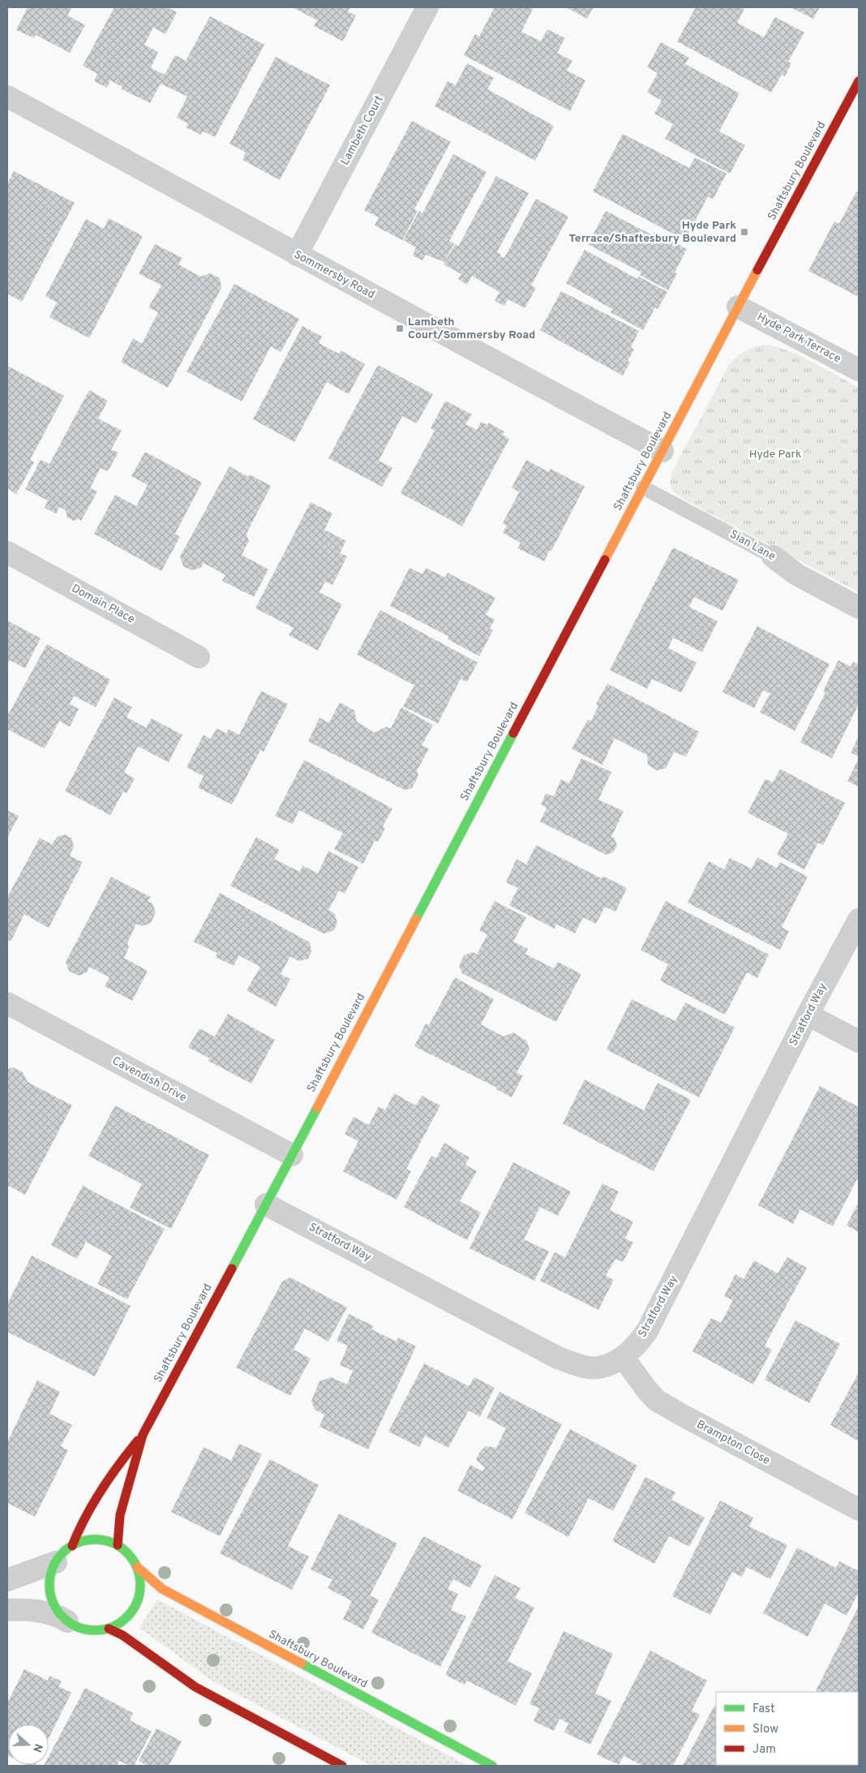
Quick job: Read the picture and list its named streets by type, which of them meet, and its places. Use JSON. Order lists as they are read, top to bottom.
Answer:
{
  "streets": {
    "street": [
      "Lambeth Court",
      "Shaftsbury Boulevard",
      "Sommersby Road",
      "Hyde Park Terrace",
      "Sian Lane",
      "Domain Place",
      "Stratford Way",
      "Cavendish Drive",
      "Brampton Close"
    ]
  },
  "crossings": [
    ["Lambeth Court", "Sommersby Road"],
    ["Shaftsbury Boulevard", "Sommersby Road"],
    ["Shaftsbury Boulevard", "Hyde Park Terrace"],
    ["Shaftsbury Boulevard", "Sian Lane"],
    ["Shaftsbury Boulevard", "Stratford Way"],
    ["Shaftsbury Boulevard", "Cavendish Drive"],
    ["Stratford Way", "Brampton Close"]
  ],
  "parks": ["Hyde Park"],
  "places": {
    "transit": ["Hyde Park Terrace/Shaftesbury Boulevard", "Lambeth Court/Sommersby Road"]
  },
  "legend": ["Fast", "Slow", "Jam"],
  "north": "right"
}
